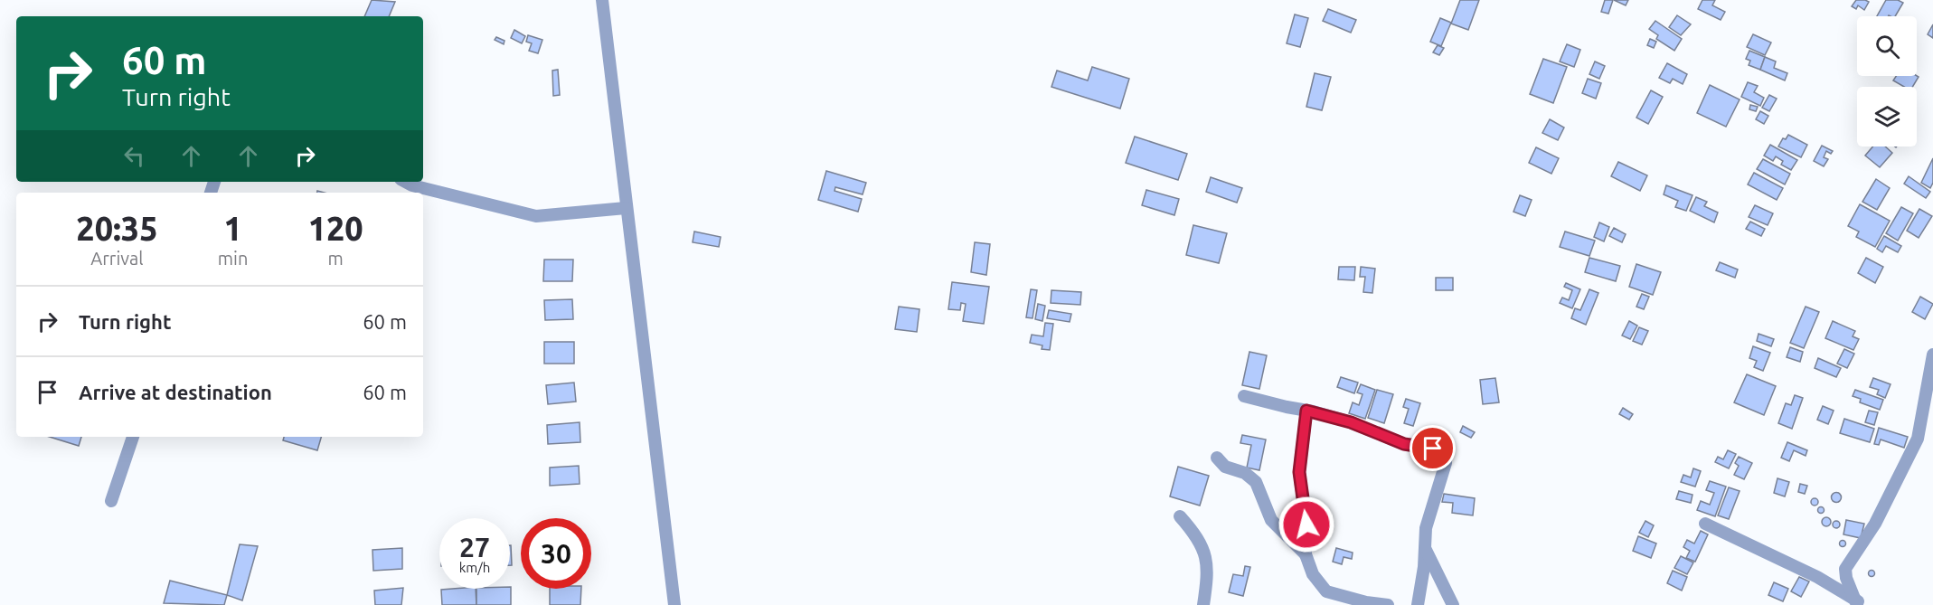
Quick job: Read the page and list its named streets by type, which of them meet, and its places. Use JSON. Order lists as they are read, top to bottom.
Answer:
{
  "page": {
    "turn": ["60 m", "Turn right"],
    "eta": [
      "20:35",
      "Arrival",
      "1",
      "min",
      "120",
      "m"
    ],
    "list": [
      {
        "name": "Turn right",
        "value": "60 m"
      },
      {
        "name": "Arrive at destination",
        "value": "60 m"
      }
    ],
    "speed": "27 km/h",
    "limit": "30"
  }
}
